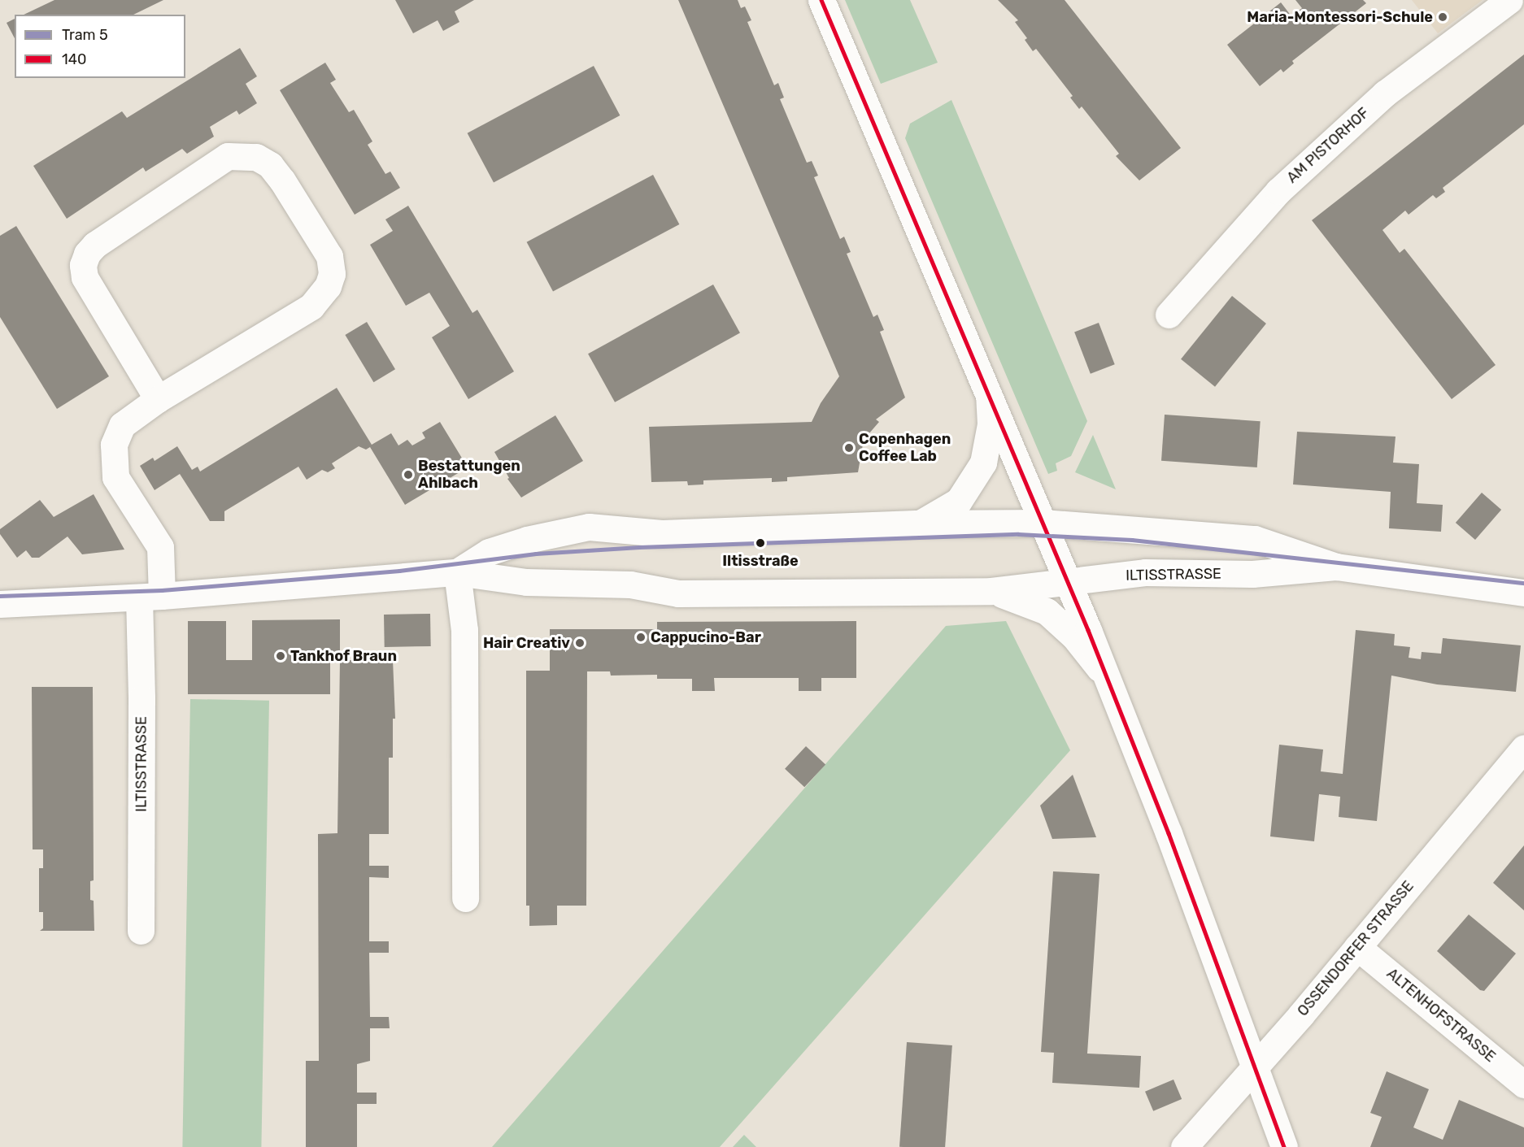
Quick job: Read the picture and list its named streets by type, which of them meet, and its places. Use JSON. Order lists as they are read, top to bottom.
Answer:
{
  "streets": {
    "street": [
      "AM PISTORHOF",
      "ILTISSTRASSE",
      "OSSENDORFER STRASSE",
      "ALTENHOFSTRASSE"
    ]
  },
  "crossings": [
    ["OSSENDORFER STRASSE", "ALTENHOFSTRASSE"]
  ],
  "places": [
    "Maria-Montessori-Schule",
    "Copenhagen Coffee Lab",
    "Bestattungen Ahlbach",
    "Iltisstraße",
    "Cappucino-Bar",
    "Hair Creativ",
    "Tankhof Braun"
  ],
  "lines": ["transit line 140", "tram line 5"],
  "legend": ["Tram 5", "140"]
}
